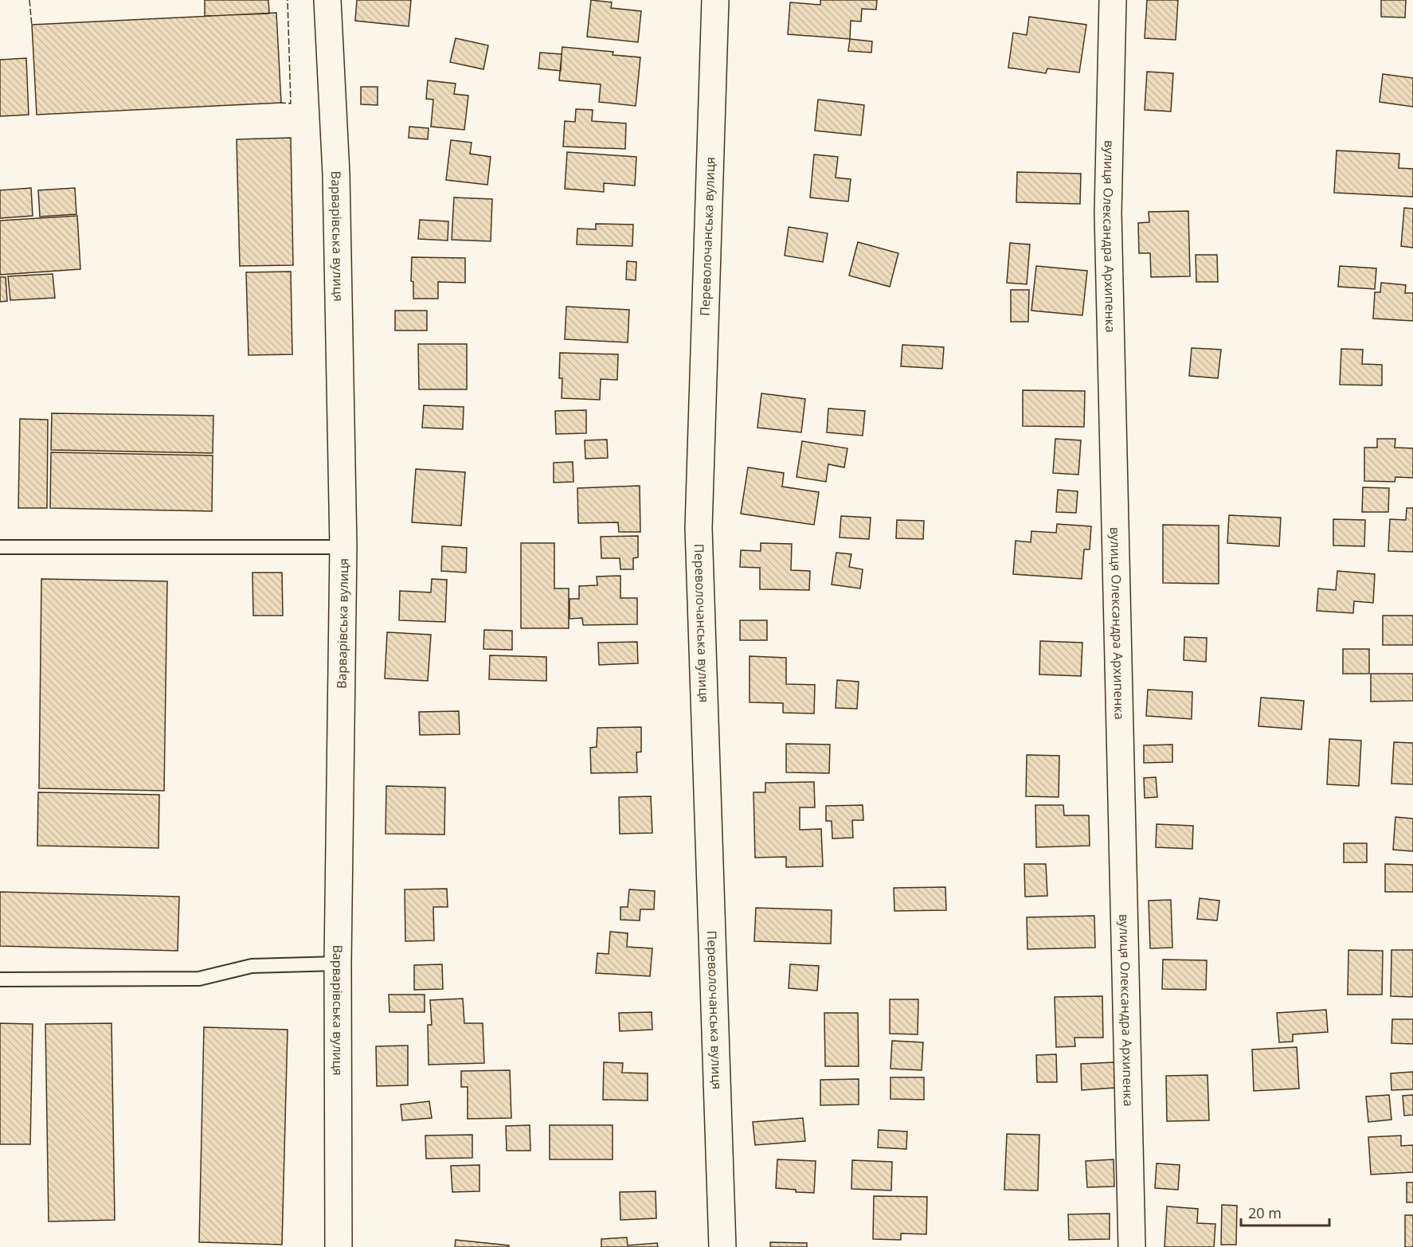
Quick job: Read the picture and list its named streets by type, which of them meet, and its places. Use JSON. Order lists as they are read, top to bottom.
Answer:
{
  "streets": {
    "street": ["Варварівська вулиця", "Переволочанська вулиця", "вулиця Олександра Архипенка"]
  },
  "scale_bar": "20 m"
}
